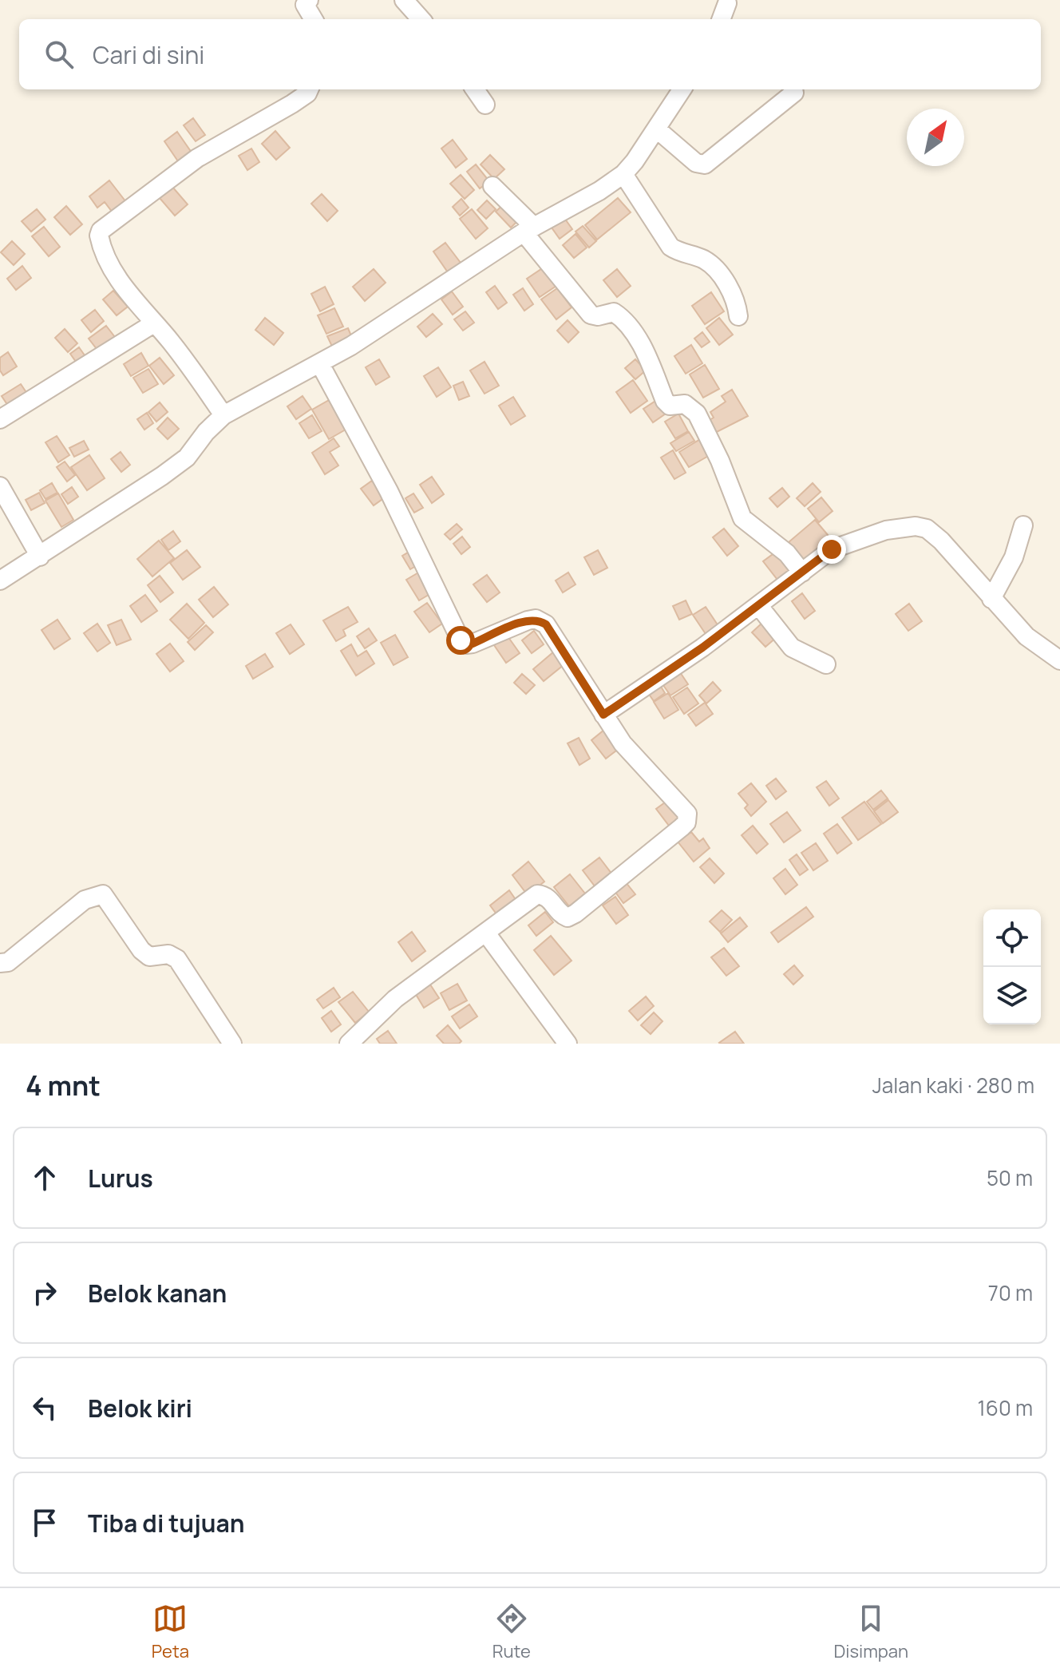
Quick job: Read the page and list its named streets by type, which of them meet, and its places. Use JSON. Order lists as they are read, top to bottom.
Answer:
{
  "north": "top right",
  "page": {
    "search": "Cari di sini",
    "heading": ["4 mnt", "Jalan kaki · 280 m"],
    "list": [
      ["Lurus", "50 m"],
      ["Belok kanan", "70 m"],
      ["Belok kiri", "160 m"],
      "Tiba di tujuan"
    ],
    "nav": ["Peta", "Rute", "Disimpan"]
  }
}
